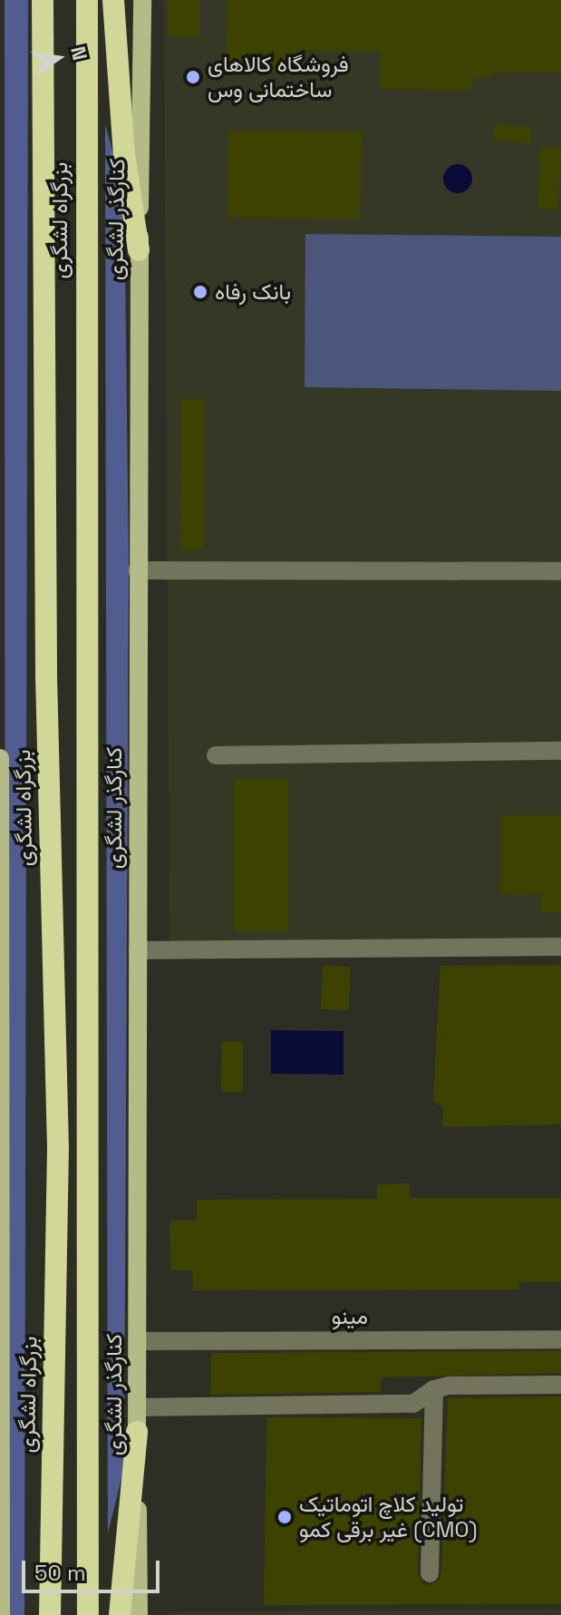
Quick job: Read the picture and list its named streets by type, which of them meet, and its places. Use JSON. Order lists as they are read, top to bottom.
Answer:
{
  "streets": {
    "highway": ["بزرگراه لشگری"],
    "main road": ["کنارگذر لشگری"],
    "lane": ["مینو"]
  },
  "crossings": [
    ["کنارگذر لشگری", "مینو"]
  ],
  "places": ["فروشگاه کالاهای ساختمانی وس", "بانک رفاه", "تولید کلاچ اتوماتیک غیر برقی کمو (CMO)"],
  "scale_bar": "50 m",
  "north": "right"
}
